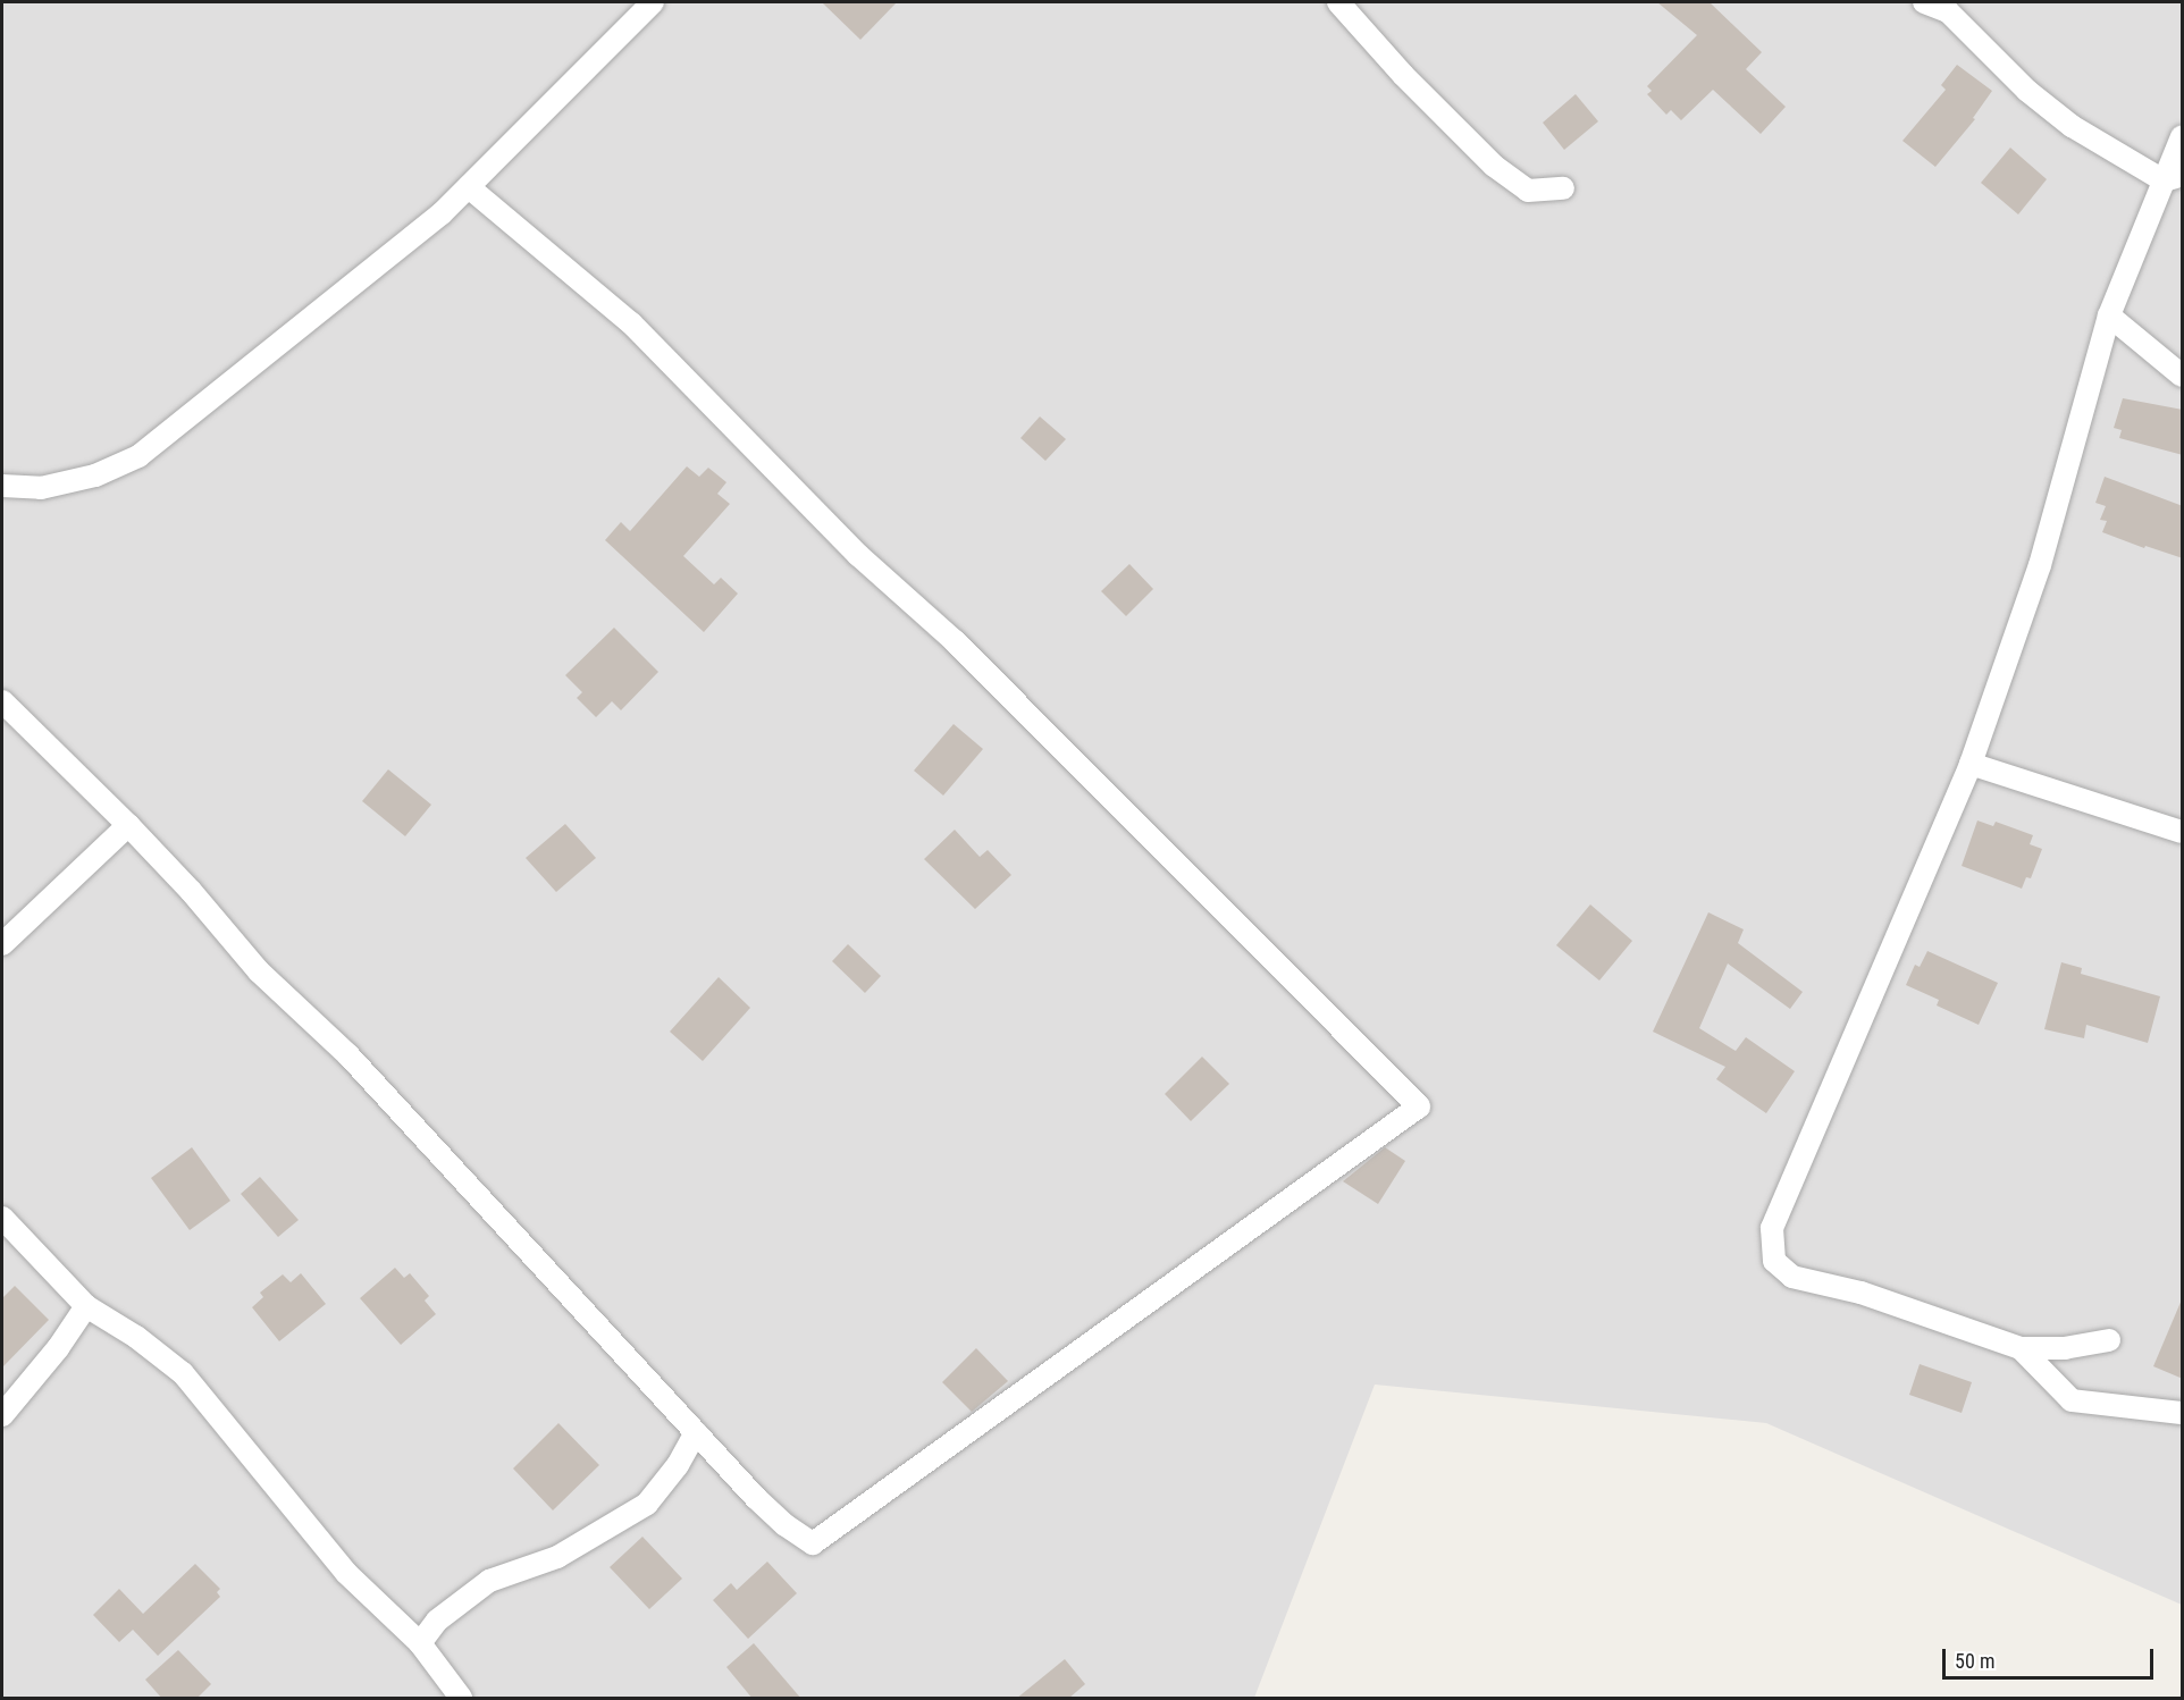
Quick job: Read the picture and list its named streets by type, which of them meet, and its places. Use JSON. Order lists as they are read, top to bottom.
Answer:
{
  "scale_bar": "50 m"
}
